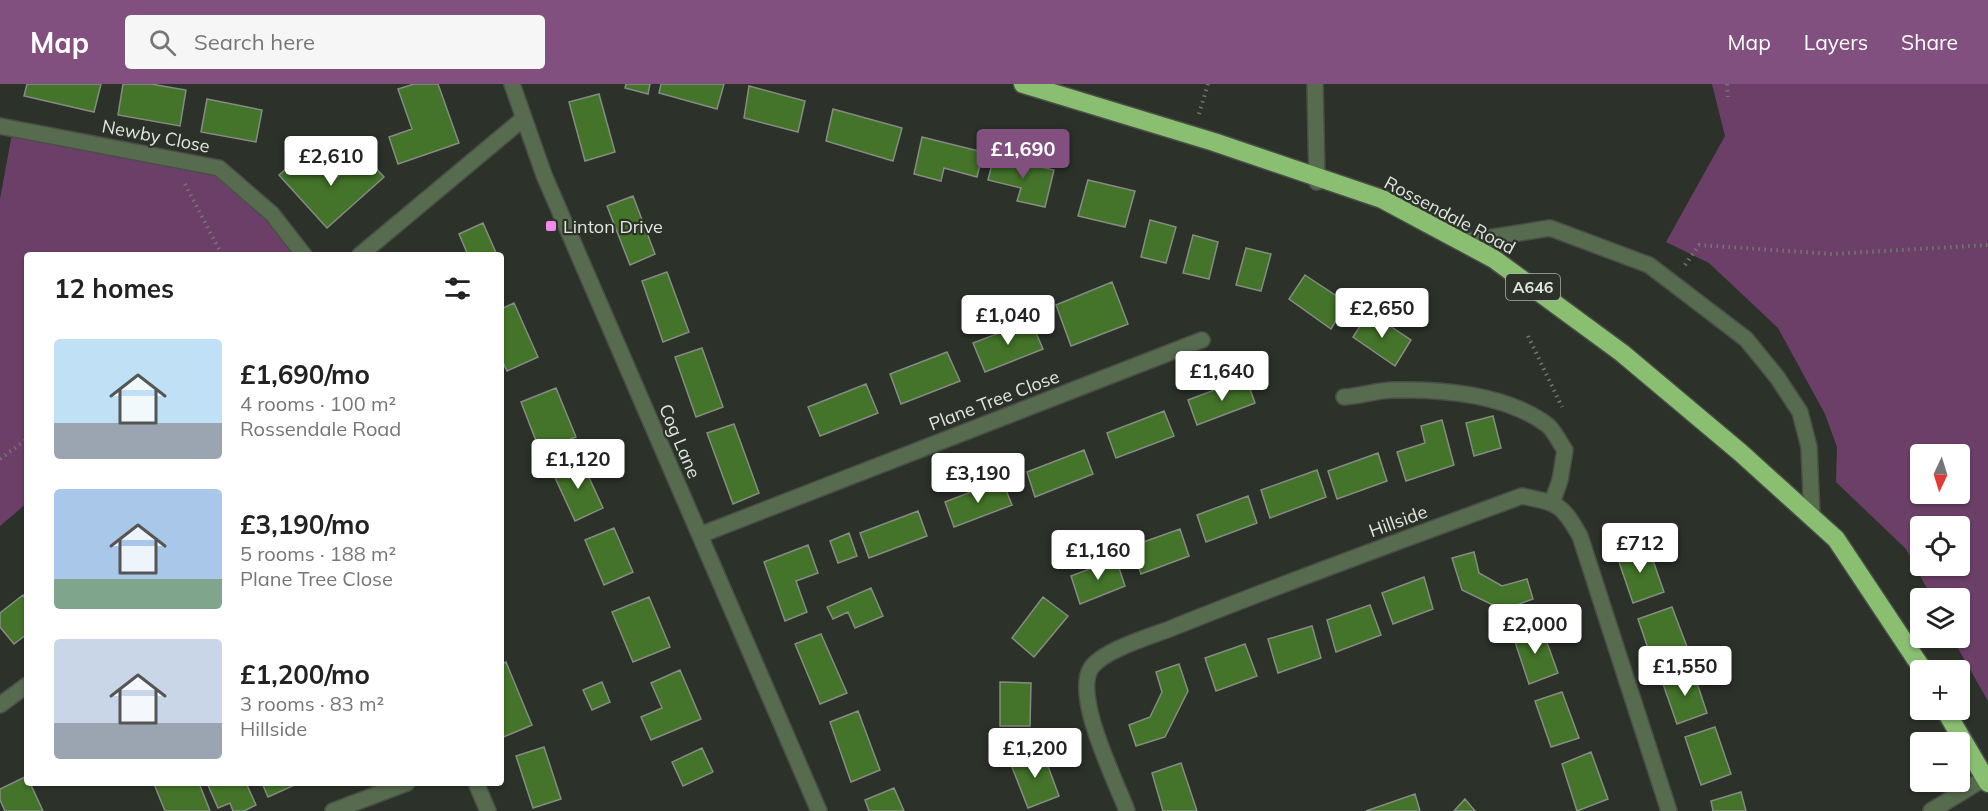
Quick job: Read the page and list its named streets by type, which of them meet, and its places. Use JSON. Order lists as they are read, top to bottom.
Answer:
{
  "streets": {
    "highway": ["Rossendale Road", "A646"],
    "street": [
      "Newby Close",
      "Plane Tree Close",
      "Cog Lane",
      "Hillside"
    ]
  },
  "crossings": [
    ["Plane Tree Close", "Cog Lane"]
  ],
  "places": {
    "transit": ["Linton Drive"]
  },
  "north": "bottom",
  "page": {
    "header": "Map",
    "search": "Search here",
    "nav": ["Map", "Layers", "Share"],
    "price": [
      "£1,690",
      "£2,610",
      "£2,650",
      "£1,040",
      "£1,640",
      "£1,120",
      "£3,190",
      "£712",
      "£1,160",
      "£2,000",
      "£1,550",
      "£1,200"
    ],
    "heading": "12 homes",
    "list": [
      {
        "name": "£1,690/mo",
        "note": "4 rooms · 100 m² · Rossendale Road"
      },
      {
        "name": "£3,190/mo",
        "note": "5 rooms · 188 m² · Plane Tree Close"
      },
      {
        "name": "£1,200/mo",
        "note": "3 rooms · 83 m² · Hillside"
      }
    ],
    "map_buttons": ["+", "−"]
  }
}
